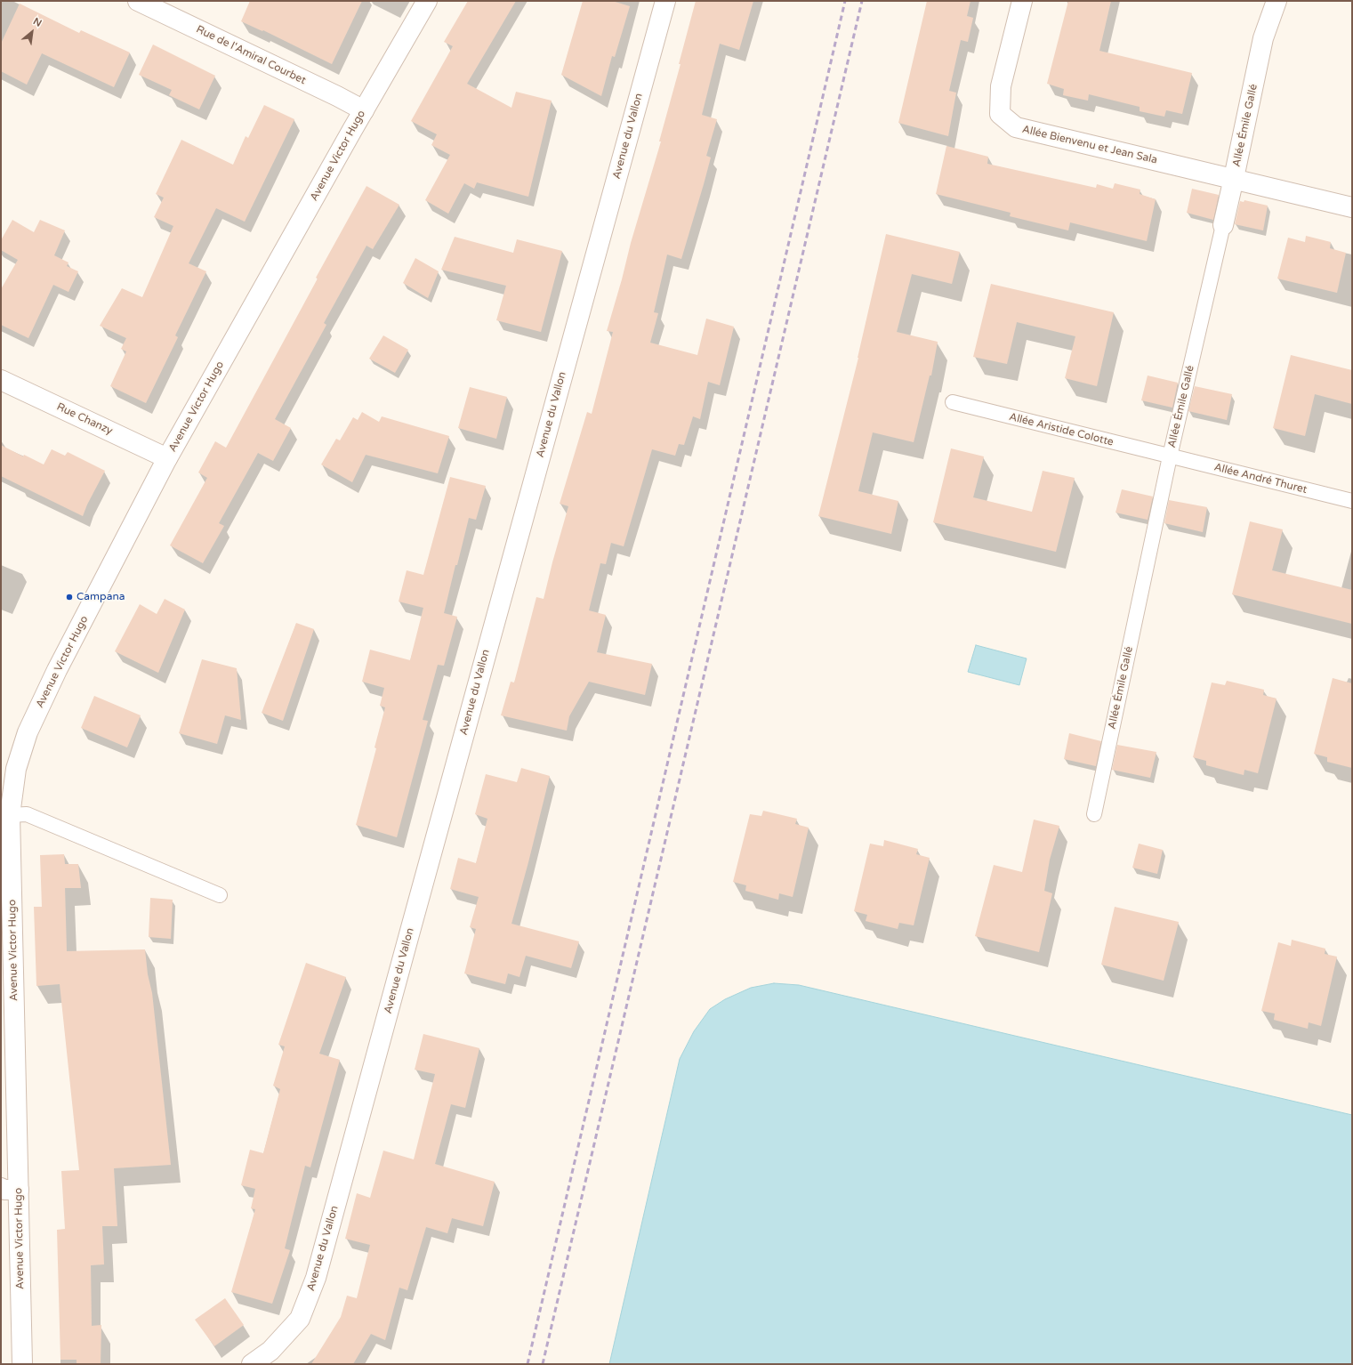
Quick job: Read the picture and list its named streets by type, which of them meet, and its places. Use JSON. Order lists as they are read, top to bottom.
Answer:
{
  "streets": {
    "street": [
      "Rue de l'Amiral Courbet",
      "Allée Émile Gallé",
      "Avenue du Vallon",
      "Allée Bienvenu et Jean Sala",
      "Avenue Victor Hugo",
      "Rue Chanzy"
    ],
    "lane": ["Allée Aristide Colotte", "Allée André Thuret"]
  },
  "crossings": [
    ["Rue de l'Amiral Courbet", "Avenue Victor Hugo"],
    ["Allée Émile Gallé", "Allée Bienvenu et Jean Sala"],
    ["Allée Émile Gallé", "Allée Aristide Colotte"],
    ["Allée Émile Gallé", "Allée André Thuret"],
    ["Avenue Victor Hugo", "Rue Chanzy"],
    ["Allée Aristide Colotte", "Allée André Thuret"]
  ],
  "places": ["Campana"],
  "north": "top right"
}
